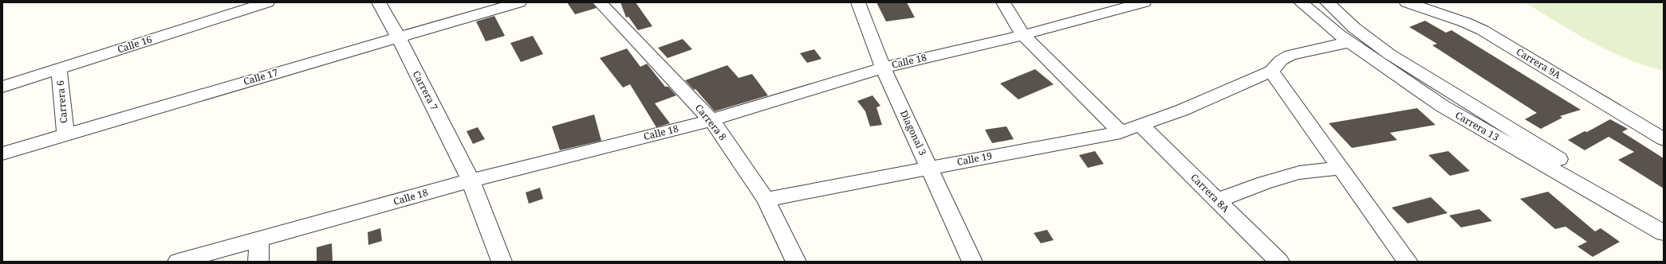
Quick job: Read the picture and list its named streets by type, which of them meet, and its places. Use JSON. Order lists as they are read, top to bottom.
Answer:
{
  "streets": {
    "street": [
      "Calle 16",
      "Calle 18",
      "Carrera 9A",
      "Calle 17",
      "Carrera 7",
      "Carrera 6",
      "Carrera 8",
      "Carrera 13",
      "Diagonal 3",
      "Calle 19",
      "Carrera 8A"
    ]
  },
  "crossings": [
    ["Calle 16", "Carrera 6"],
    ["Calle 18", "Carrera 7"],
    ["Calle 18", "Carrera 8"],
    ["Calle 18", "Diagonal 3"],
    ["Calle 17", "Carrera 7"],
    ["Calle 17", "Carrera 6"],
    ["Carrera 8", "Calle 19"],
    ["Diagonal 3", "Calle 19"],
    ["Calle 19", "Carrera 8A"]
  ]
}
